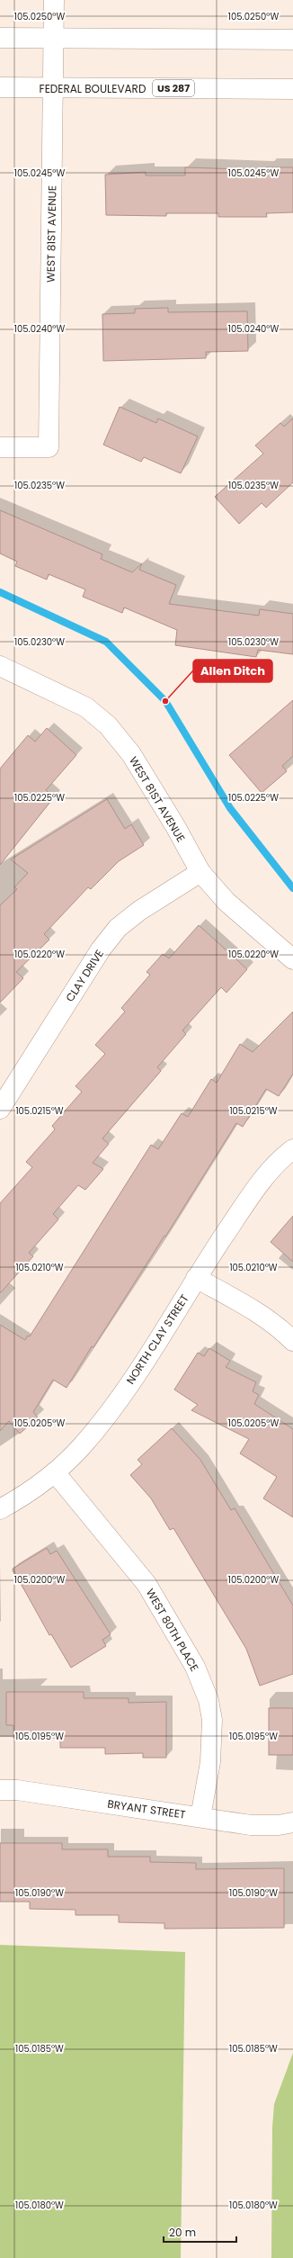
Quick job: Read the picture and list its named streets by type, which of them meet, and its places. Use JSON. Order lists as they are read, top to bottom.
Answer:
{
  "streets": {
    "street": [
      "FEDERAL BOULEVARD",
      "US 287",
      "WEST 81ST AVENUE",
      "CLAY DRIVE",
      "NORTH CLAY STREET",
      "WEST 80TH PLACE",
      "BRYANT STREET"
    ]
  },
  "crossings": [
    ["FEDERAL BOULEVARD", "WEST 81ST AVENUE"],
    ["WEST 81ST AVENUE", "CLAY DRIVE"],
    ["NORTH CLAY STREET", "WEST 80TH PLACE"],
    ["WEST 80TH PLACE", "BRYANT STREET"]
  ],
  "places": ["Allen Ditch"],
  "scale_bar": "20 m",
  "coordinates": [
    "105.0250°W",
    "105.0245°W",
    "105.0240°W",
    "105.0235°W",
    "105.0230°W",
    "105.0225°W",
    "105.0220°W",
    "105.0215°W",
    "105.0210°W",
    "105.0205°W",
    "105.0200°W",
    "105.0195°W",
    "105.0190°W",
    "105.0185°W",
    "105.0180°W"
  ]
}
